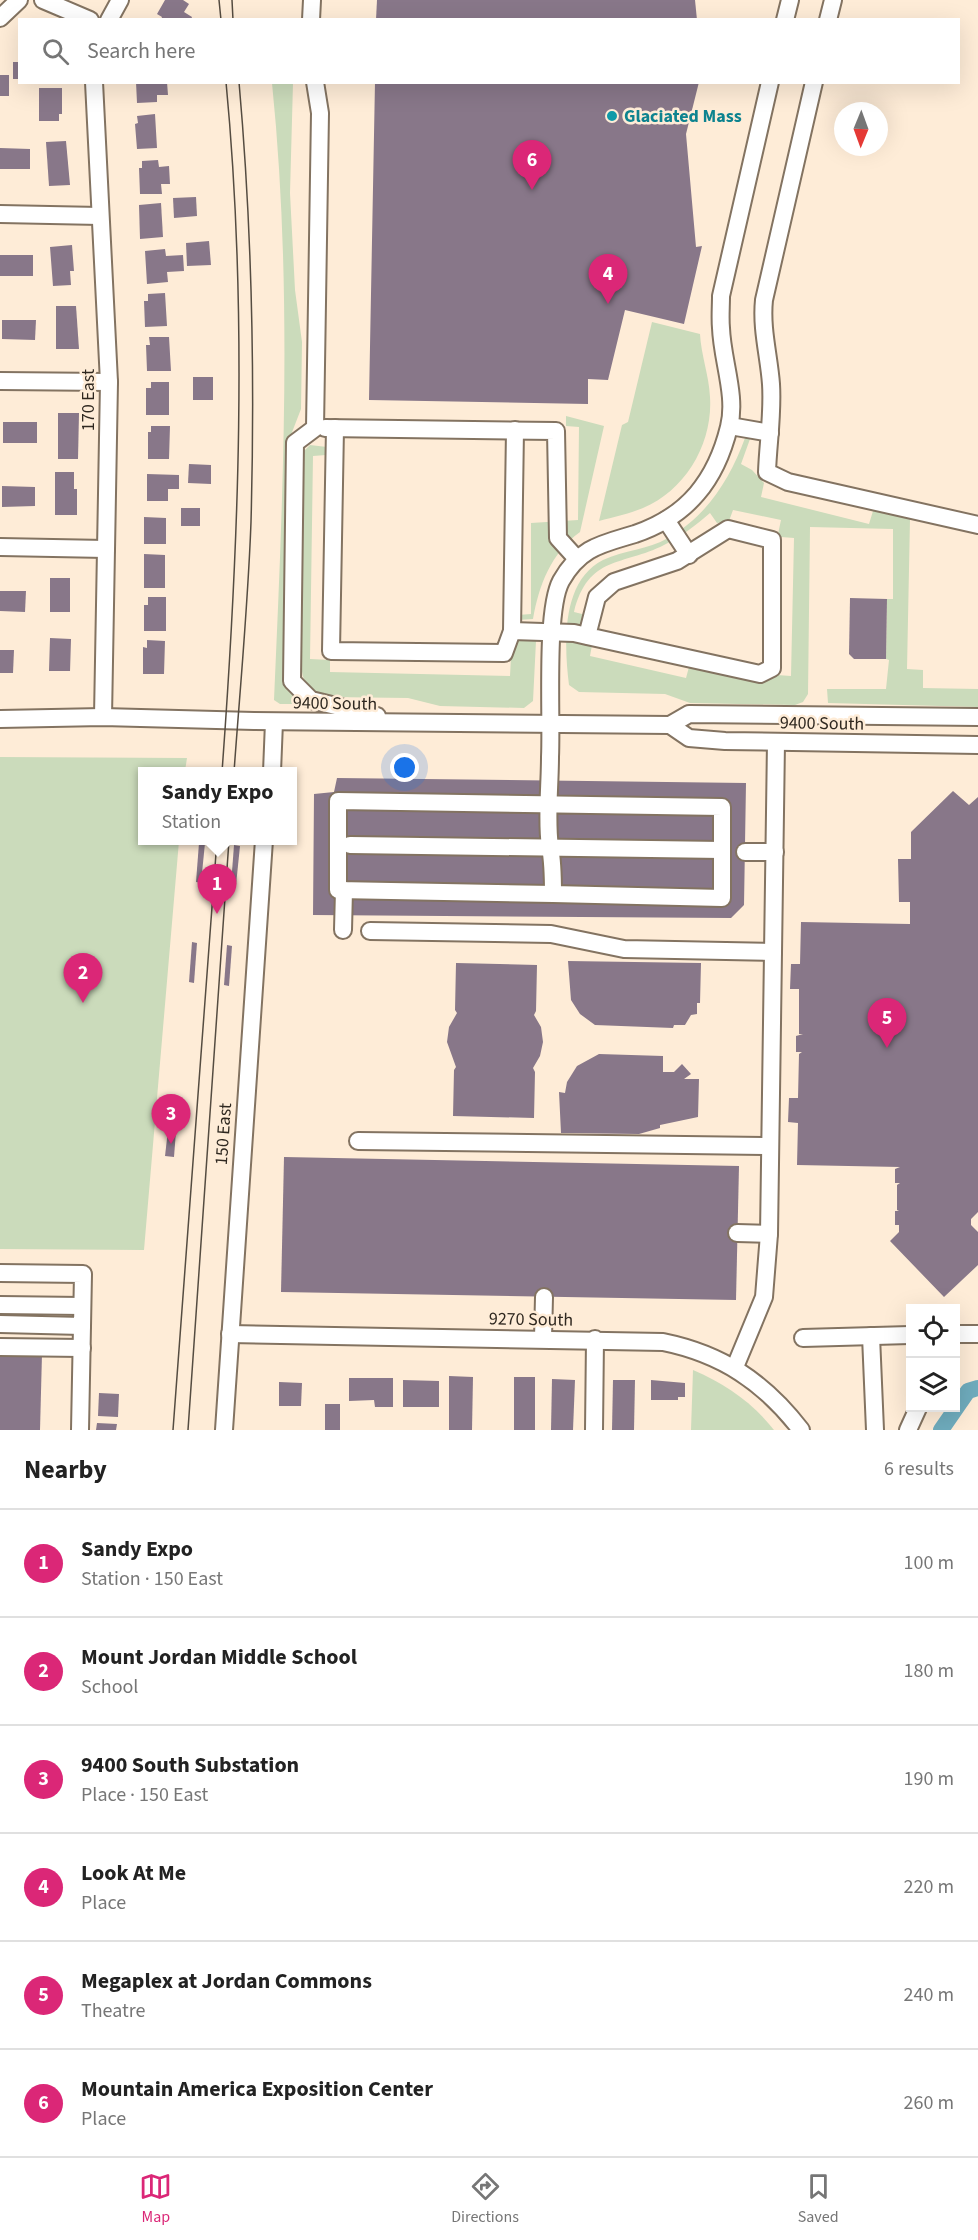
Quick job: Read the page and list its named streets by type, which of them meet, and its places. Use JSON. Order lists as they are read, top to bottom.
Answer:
{
  "streets": {
    "street": [
      "170 East",
      "9400 South",
      "150 East",
      "9270 South"
    ]
  },
  "crossings": [
    ["170 East", "9400 South"],
    ["150 East", "9270 South"]
  ],
  "places": ["Glaciated Mass"],
  "north": "bottom",
  "page": {
    "search": "Search here",
    "pins": [
      "6",
      "4",
      "1",
      "2",
      "5",
      "3"
    ],
    "popup": ["Sandy Expo", "Station"],
    "heading": ["Nearby", "6 results"],
    "list": [
      {
        "mark": "1",
        "name": "Sandy Expo",
        "note": "Station · 150 East",
        "value": "100 m"
      },
      {
        "mark": "2",
        "name": "Mount Jordan Middle School",
        "note": "School",
        "value": "180 m"
      },
      {
        "mark": "3",
        "name": "9400 South Substation",
        "note": "Place · 150 East",
        "value": "190 m"
      },
      {
        "mark": "4",
        "name": "Look At Me",
        "note": "Place",
        "value": "220 m"
      },
      {
        "mark": "5",
        "name": "Megaplex at Jordan Commons",
        "note": "Theatre",
        "value": "240 m"
      },
      {
        "mark": "6",
        "name": "Mountain America Exposition Center",
        "note": "Place",
        "value": "260 m"
      }
    ],
    "nav": ["Map", "Directions", "Saved"]
  }
}
